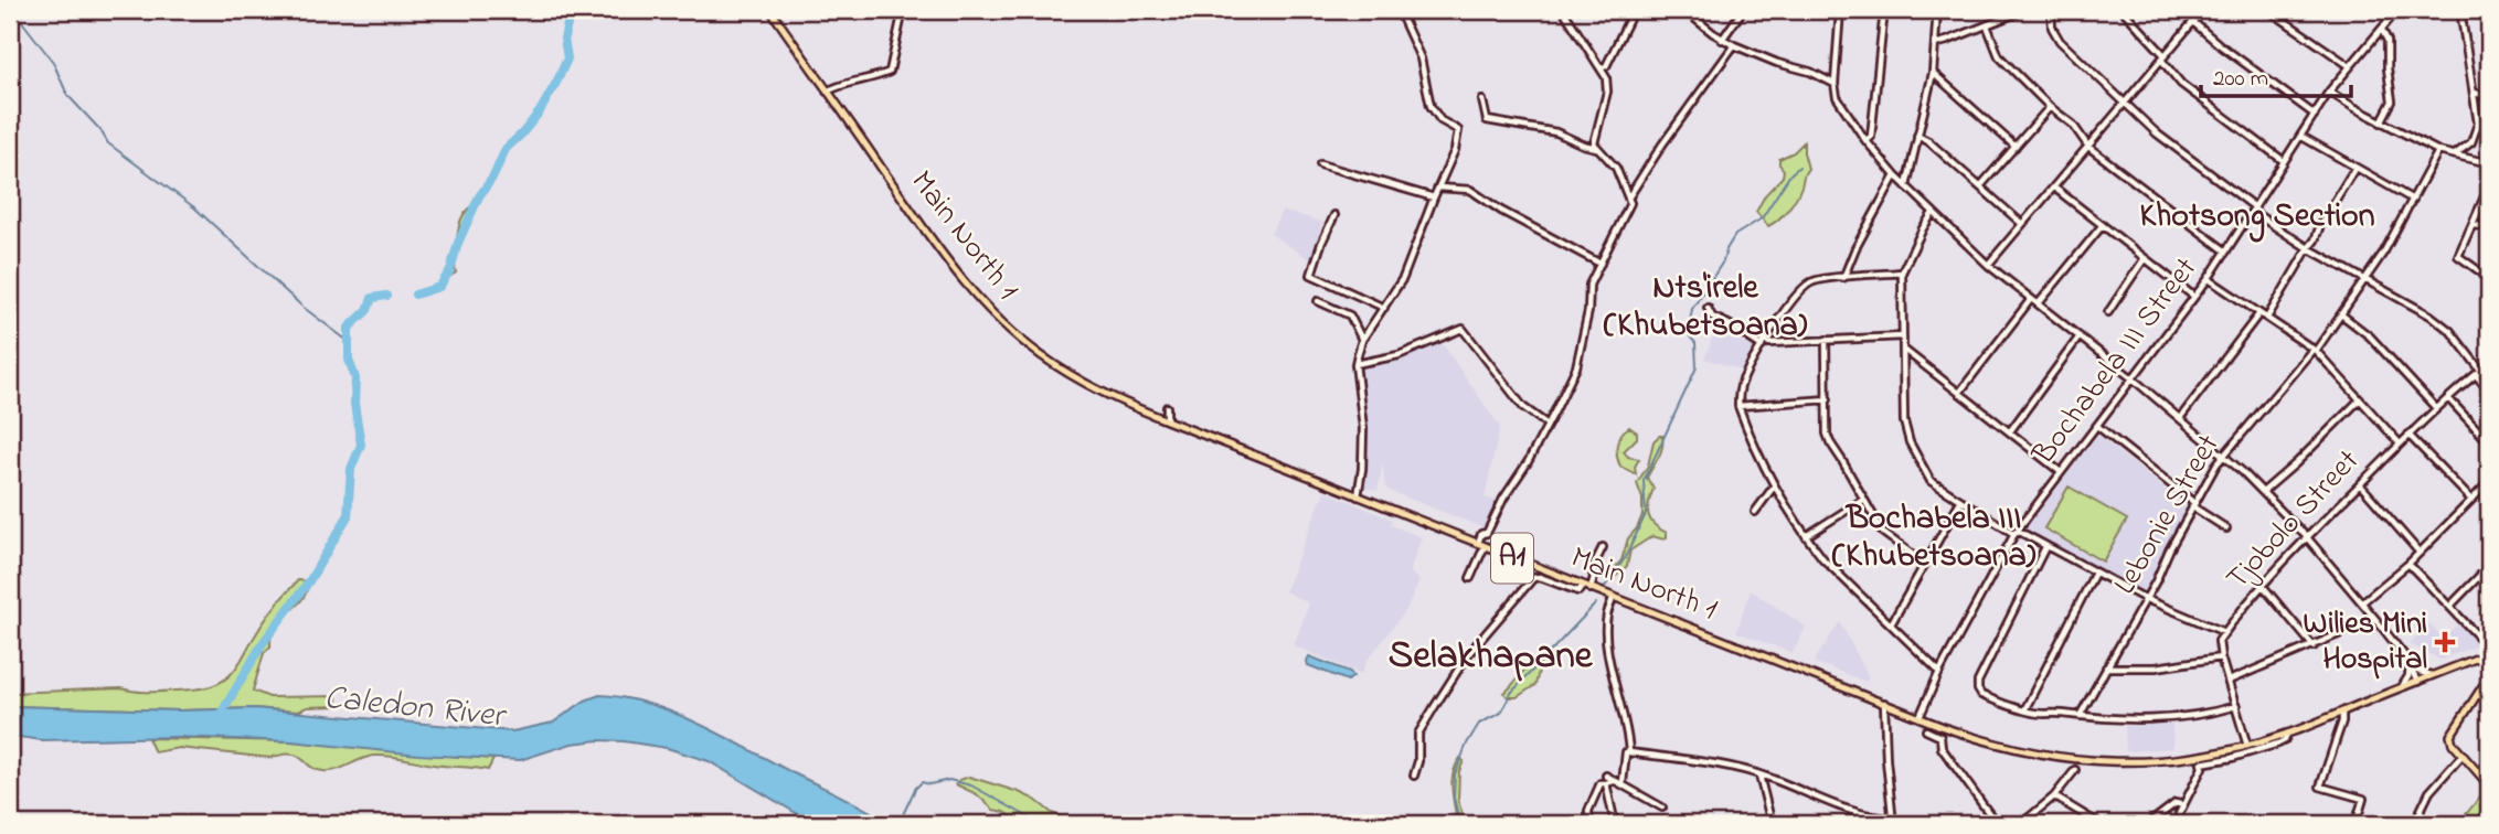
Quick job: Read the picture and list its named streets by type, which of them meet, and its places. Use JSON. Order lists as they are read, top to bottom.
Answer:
{
  "streets": {
    "main road": ["Main North 1", "A1"],
    "street": ["Bochabela III Street", "Lebonie Street", "Tjobolo Street"]
  },
  "crossings": [
    ["Main North 1", "Bochabela III Street"],
    ["Main North 1", "Tjobolo Street"]
  ],
  "districts": [
    "Khotsong Section",
    "Nts'irele (Khubetsoana)",
    "Bochabela III (Khubetsoana)",
    "Selakhapane"
  ],
  "water": ["Caledon River"],
  "places": {
    "health": ["Wilies Mini Hospital"]
  },
  "scale_bar": "200 m"
}
